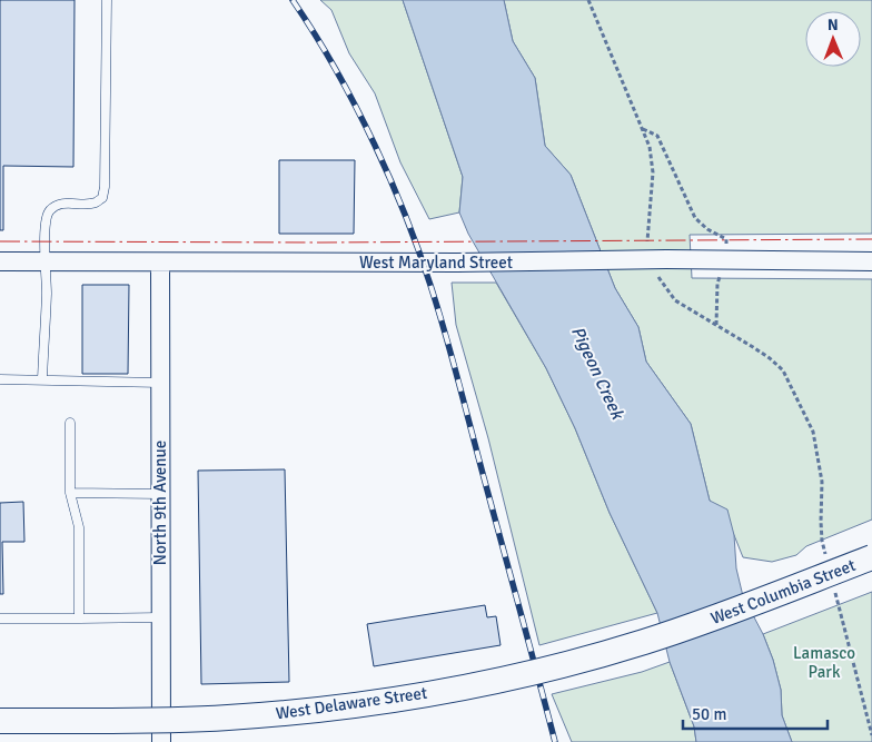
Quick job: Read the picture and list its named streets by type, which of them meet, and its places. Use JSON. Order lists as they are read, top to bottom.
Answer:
{
  "streets": {
    "main road": ["West Columbia Street", "West Delaware Street"],
    "street": ["West Maryland Street", "North 9th Avenue"]
  },
  "crossings": [
    ["West Maryland Street", "North 9th Avenue"],
    ["West Columbia Street", "West Delaware Street"]
  ],
  "water": ["Pigeon Creek"],
  "parks": ["Lamasco Park"],
  "scale_bar": "50 m",
  "north": "top"
}
